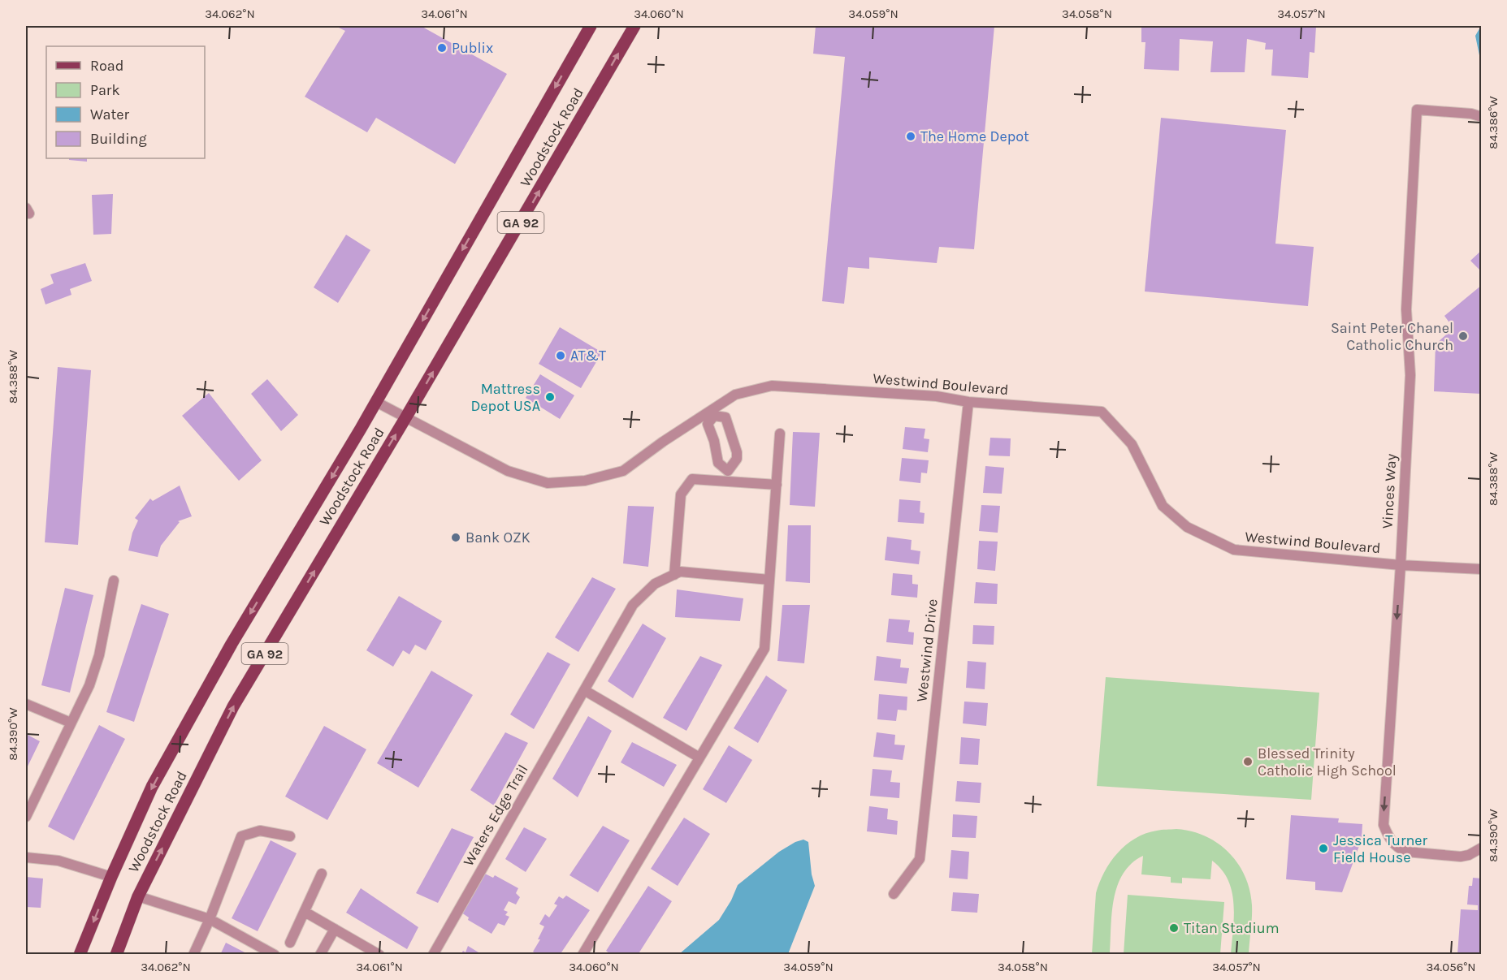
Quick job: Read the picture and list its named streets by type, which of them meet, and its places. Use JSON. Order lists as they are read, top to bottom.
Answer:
{
  "streets": {
    "main road": ["Woodstock Road", "GA 92"],
    "street": [
      "Westwind Boulevard",
      "Vinces Way",
      "Westwind Drive",
      "Waters Edge Trail"
    ]
  },
  "crossings": [
    ["Woodstock Road", "Westwind Boulevard"],
    ["Westwind Boulevard", "Vinces Way"],
    ["Westwind Boulevard", "Westwind Drive"]
  ],
  "places": [
    "Publix",
    "The Home Depot",
    "Saint Peter Chanel Catholic Church",
    "AT&T",
    "Mattress Depot USA",
    "Bank OZK",
    "Blessed Trinity Catholic High School",
    "Jessica Turner Field House",
    "Titan Stadium"
  ],
  "legend": [
    "Road",
    "Park",
    "Water",
    "Building"
  ],
  "coordinates": [
    "34.062°N",
    "34.061°N",
    "34.060°N",
    "34.059°N",
    "34.058°N",
    "34.057°N",
    "84.386°W",
    "84.388°W",
    "84.390°W",
    "34.056°N"
  ]
}
